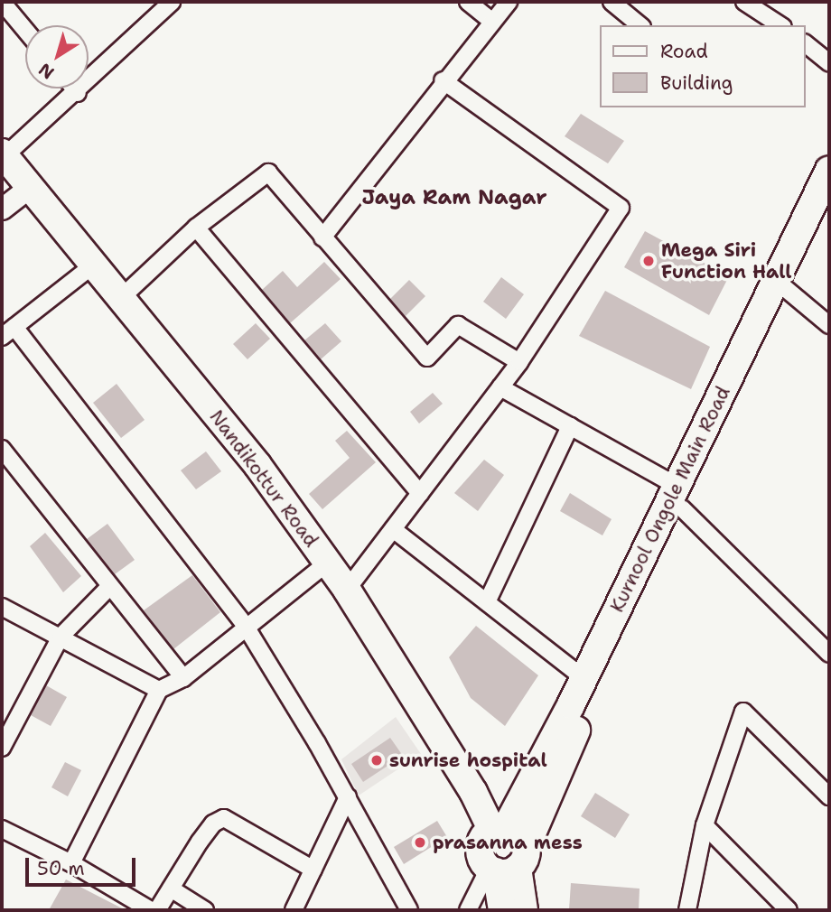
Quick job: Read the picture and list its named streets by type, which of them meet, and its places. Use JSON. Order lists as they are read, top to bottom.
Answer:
{
  "streets": {
    "main road": ["Nandikottur Road", "Kurnool Ongole Main Road"]
  },
  "crossings": [
    ["Nandikottur Road", "Kurnool Ongole Main Road"]
  ],
  "districts": ["Jaya Ram Nagar"],
  "places": ["Mega Siri Function Hall", "sunrise hospital", "prasanna mess"],
  "legend": ["Road", "Building"],
  "scale_bar": "50 m",
  "north": "bottom left"
}
